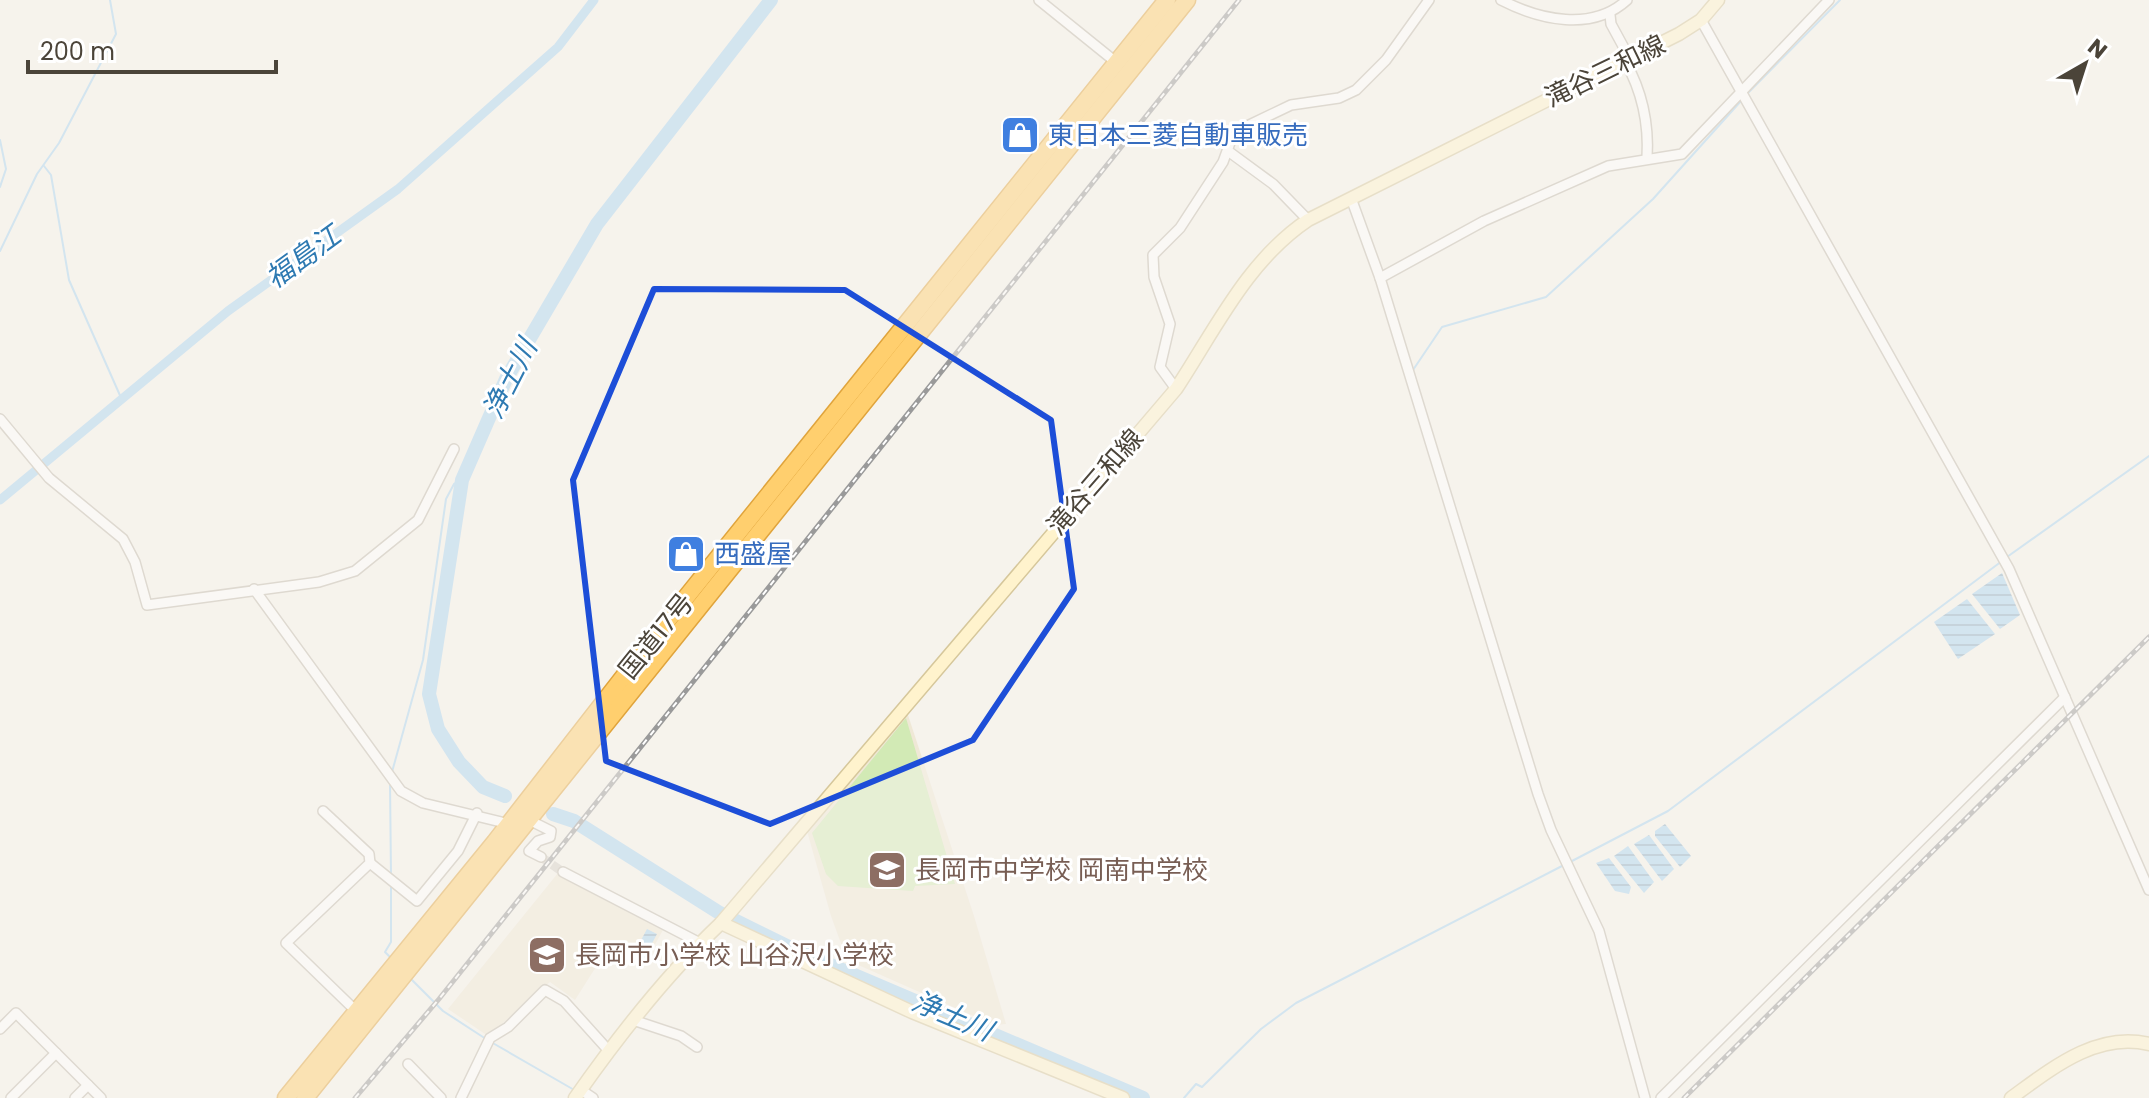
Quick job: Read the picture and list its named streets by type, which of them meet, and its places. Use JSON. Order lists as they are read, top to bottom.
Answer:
{
  "streets": {
    "highway": ["国道17号"],
    "main road": ["滝谷三和線"]
  },
  "water": ["福島江", "浄土川"],
  "places": {
    "shop": ["東日本三菱自動車販売", "西盛屋"],
    "school or university": ["長岡市中学校 岡南中学校", "長岡市小学校 山谷沢小学校"]
  },
  "scale_bar": "200 m",
  "north": "top right"
}
